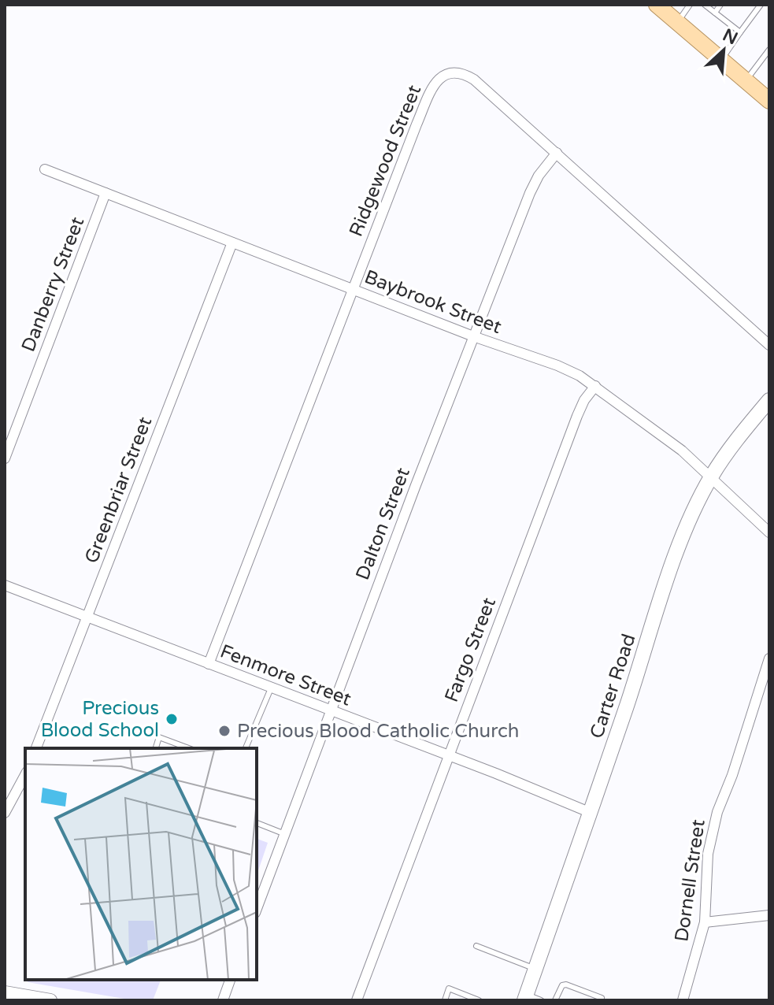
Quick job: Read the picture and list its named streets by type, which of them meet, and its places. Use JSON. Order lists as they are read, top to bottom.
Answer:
{
  "streets": {
    "main road": ["Carter Road"],
    "street": [
      "Ridgewood Street",
      "Danberry Street",
      "Baybrook Street",
      "Greenbriar Street",
      "Dalton Street",
      "Fargo Street",
      "Fenmore Street",
      "Dornell Street"
    ]
  },
  "crossings": [
    ["Ridgewood Street", "Baybrook Street"],
    ["Ridgewood Street", "Dalton Street"],
    ["Ridgewood Street", "Fenmore Street"],
    ["Danberry Street", "Baybrook Street"],
    ["Baybrook Street", "Greenbriar Street"],
    ["Baybrook Street", "Dalton Street"],
    ["Baybrook Street", "Fargo Street"],
    ["Baybrook Street", "Carter Road"],
    ["Greenbriar Street", "Fenmore Street"],
    ["Dalton Street", "Fenmore Street"],
    ["Fargo Street", "Fenmore Street"],
    ["Fenmore Street", "Carter Road"]
  ],
  "places": ["Precious Blood School", "Precious Blood Catholic Church"],
  "north": "top right"
}
